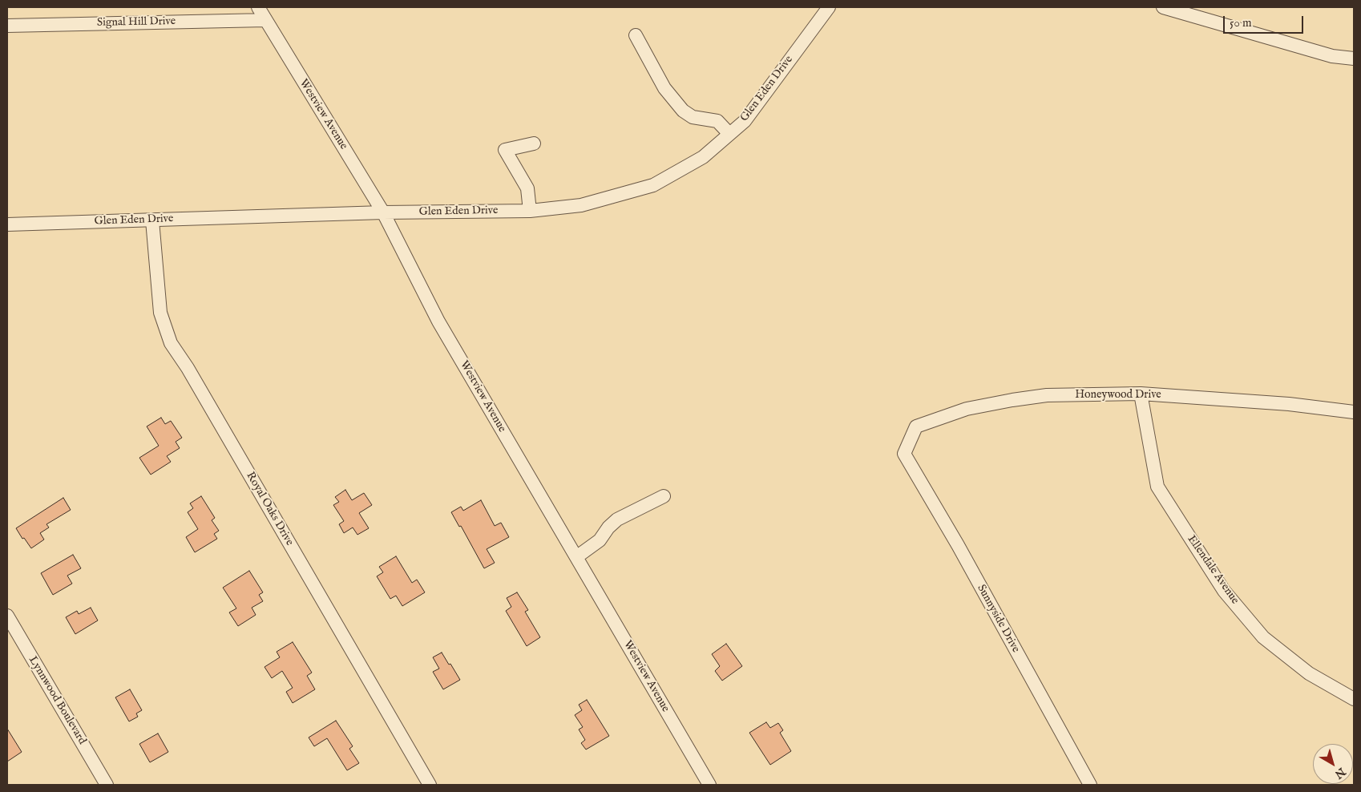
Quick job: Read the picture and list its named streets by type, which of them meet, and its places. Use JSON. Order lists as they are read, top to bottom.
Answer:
{
  "streets": {
    "street": [
      "Signal Hill Drive",
      "Glen Eden Drive",
      "Westview Avenue",
      "Honeywood Drive",
      "Royal Oaks Drive",
      "Ellendale Avenue",
      "Sunnyside Drive",
      "Lynnwood Boulevard"
    ]
  },
  "crossings": [
    ["Signal Hill Drive", "Westview Avenue"],
    ["Glen Eden Drive", "Westview Avenue"],
    ["Glen Eden Drive", "Royal Oaks Drive"],
    ["Honeywood Drive", "Ellendale Avenue"],
    ["Honeywood Drive", "Sunnyside Drive"]
  ],
  "scale_bar": "50 m",
  "north": "bottom right"
}
